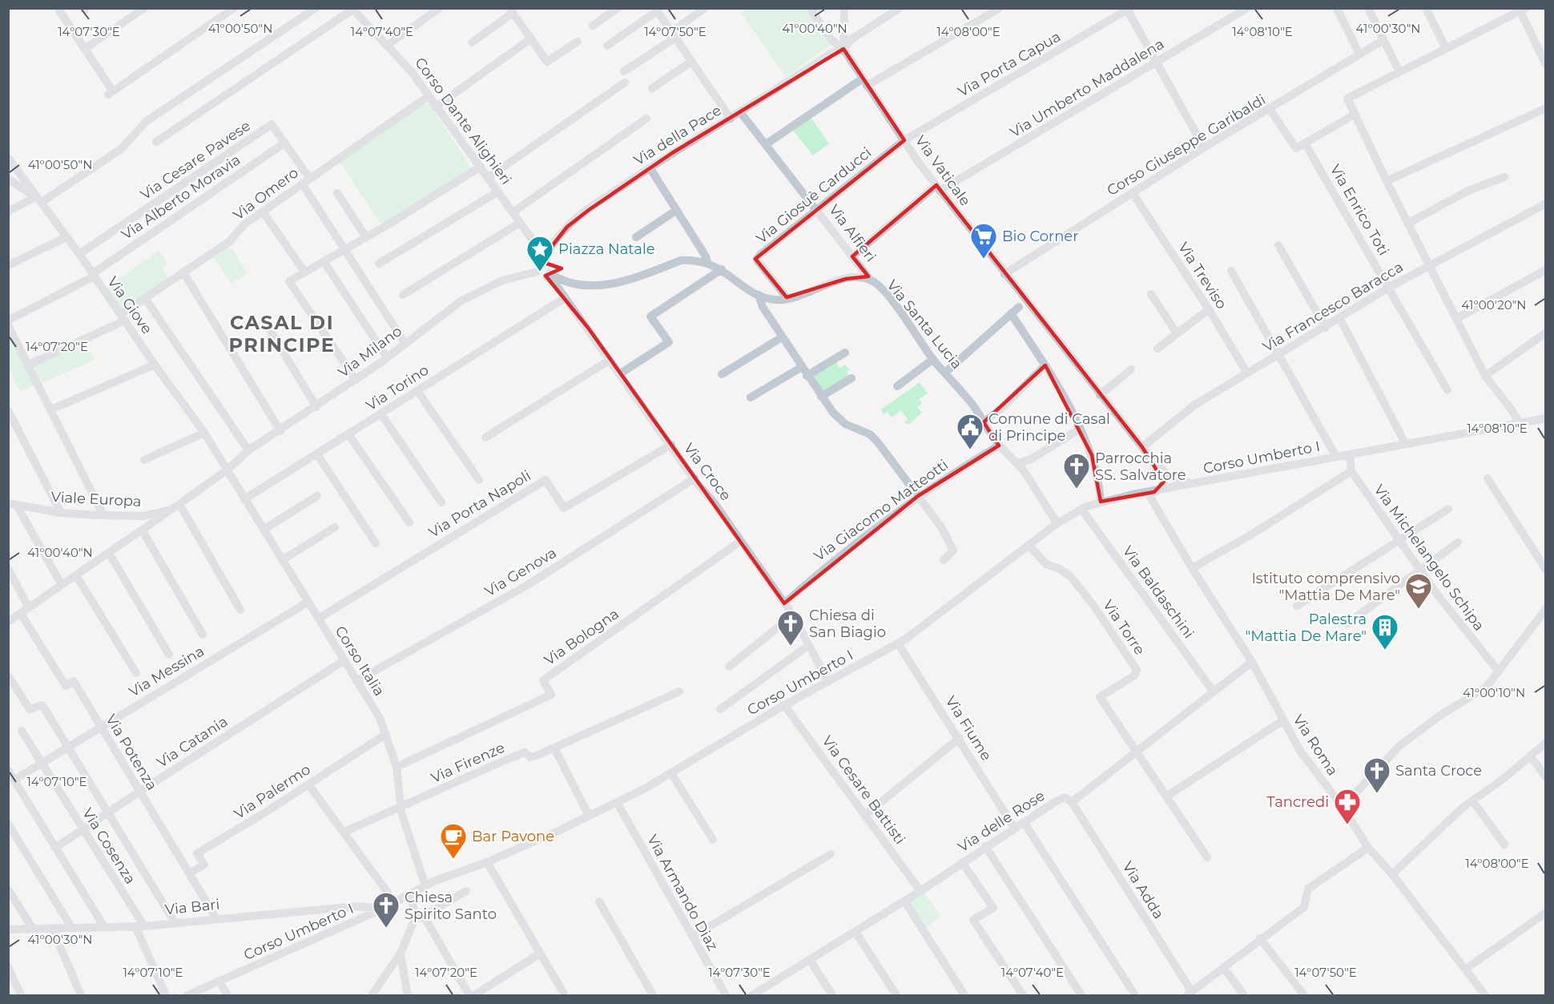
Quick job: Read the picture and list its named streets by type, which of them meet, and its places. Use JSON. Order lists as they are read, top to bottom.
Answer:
{
  "streets": {
    "street": [
      "Via Porta Capua",
      "Via Umberto Maddalena",
      "Corso Dante Alighieri",
      "Via della Pace",
      "Corso Giuseppe Garibaldi",
      "Via Cesare Pavese",
      "Via Vaticale",
      "Via Omero",
      "Via Giosuè Carducci",
      "Via Alberto Moravia",
      "Via Enrico Toti",
      "Via Alfieri",
      "Via Treviso",
      "Via Giove",
      "Via Francesco Baracca",
      "Via Santa Lucia",
      "Via Milano",
      "Via Torino",
      "Corso Umberto I",
      "Via Croce",
      "Viale Europa",
      "Via Porta Napoli",
      "Via Giacomo Matteotti",
      "Via Michelangelo Schipa",
      "Via Genova",
      "Via Baldaschini",
      "Via Torre",
      "Via Bologna",
      "Corso Italia",
      "Via Messina",
      "Via Fiume",
      "Via Catania",
      "Via Roma",
      "Via Potenza",
      "Via Firenze",
      "Via Cesare Battisti",
      "Via Palermo",
      "Via delle Rose",
      "Via Cosenza",
      "Via Adda",
      "Via Armando Diaz",
      "Via Bari"
    ]
  },
  "crossings": [
    ["Via Porta Capua", "Via Vaticale"],
    ["Via Porta Capua", "Via Giosuè Carducci"],
    ["Via Umberto Maddalena", "Via Vaticale"],
    ["Via Umberto Maddalena", "Via Alfieri"],
    ["Corso Dante Alighieri", "Via della Pace"],
    ["Corso Dante Alighieri", "Via Omero"],
    ["Corso Dante Alighieri", "Via Santa Lucia"],
    ["Corso Dante Alighieri", "Via Milano"],
    ["Corso Dante Alighieri", "Via Croce"],
    ["Via della Pace", "Via Vaticale"],
    ["Via della Pace", "Via Alfieri"],
    ["Corso Giuseppe Garibaldi", "Via Vaticale"],
    ["Corso Giuseppe Garibaldi", "Via Treviso"],
    ["Via Cesare Pavese", "Via Omero"],
    ["Via Cesare Pavese", "Via Alberto Moravia"],
    ["Via Cesare Pavese", "Via Giove"],
    ["Via Cesare Pavese", "Via Milano"],
    ["Via Vaticale", "Via Giosuè Carducci"],
    ["Via Vaticale", "Via Francesco Baracca"],
    ["Via Vaticale", "Corso Umberto I"],
    ["Via Vaticale", "Via Roma"],
    ["Via Omero", "Via Giove"],
    ["Via Giosuè Carducci", "Via Alfieri"],
    ["Via Giosuè Carducci", "Via Santa Lucia"],
    ["Via Alberto Moravia", "Via Giove"],
    ["Via Enrico Toti", "Via Francesco Baracca"],
    ["Via Alfieri", "Via Santa Lucia"],
    ["Via Treviso", "Via Francesco Baracca"],
    ["Via Giove", "Via Milano"],
    ["Via Giove", "Viale Europa"],
    ["Via Giove", "Corso Italia"],
    ["Via Santa Lucia", "Via Milano"],
    ["Via Santa Lucia", "Corso Umberto I"],
    ["Via Santa Lucia", "Via Croce"],
    ["Via Santa Lucia", "Via Giacomo Matteotti"],
    ["Via Milano", "Via Croce"],
    ["Via Milano", "Viale Europa"],
    ["Via Milano", "Corso Italia"],
    ["Via Torino", "Via Croce"],
    ["Via Torino", "Corso Italia"],
    ["Corso Umberto I", "Via Croce"],
    ["Corso Umberto I", "Via Michelangelo Schipa"],
    ["Corso Umberto I", "Via Baldaschini"],
    ["Corso Umberto I", "Via Torre"],
    ["Corso Umberto I", "Corso Italia"],
    ["Corso Umberto I", "Via Fiume"],
    ["Corso Umberto I", "Via Roma"],
    ["Corso Umberto I", "Via Cesare Battisti"],
    ["Corso Umberto I", "Via Armando Diaz"],
    ["Corso Umberto I", "Via Bari"],
    ["Via Croce", "Via Porta Napoli"],
    ["Via Croce", "Via Giacomo Matteotti"],
    ["Via Croce", "Via Genova"],
    ["Via Croce", "Via Bologna"],
    ["Viale Europa", "Corso Italia"],
    ["Via Porta Napoli", "Corso Italia"],
    ["Via Genova", "Corso Italia"],
    ["Via Baldaschini", "Via delle Rose"],
    ["Via Torre", "Via delle Rose"],
    ["Via Bologna", "Corso Italia"],
    ["Corso Italia", "Via Messina"],
    ["Corso Italia", "Via Catania"],
    ["Corso Italia", "Via Firenze"],
    ["Corso Italia", "Via Palermo"],
    ["Via Messina", "Via Potenza"],
    ["Via Messina", "Via Cosenza"],
    ["Via Fiume", "Via delle Rose"],
    ["Via Catania", "Via Potenza"],
    ["Via Catania", "Via Cosenza"],
    ["Via Roma", "Via delle Rose"],
    ["Via Potenza", "Via Palermo"],
    ["Via Potenza", "Via Bari"],
    ["Via Cesare Battisti", "Via delle Rose"],
    ["Via delle Rose", "Via Adda"],
    ["Via Cosenza", "Via Bari"]
  ],
  "districts": ["CASAL DI PRINCIPE"],
  "places": {
    "supermarket": ["Bio Corner"],
    "place": ["Piazza Natale"],
    "public building": ["Comune di Casal di Principe"],
    "church": [
      "Parrocchia SS. Salvatore",
      "Chiesa di San Biagio",
      "Santa Croce",
      "Chiesa Spirito Santo"
    ],
    "school or university": ["Istituto comprensivo \"Mattia De Mare\""],
    "building": ["Palestra \"Mattia De Mare\""],
    "pharmacy": ["Tancredi"],
    "cafe": ["Bar Pavone"]
  },
  "coordinates": [
    "41°00'50\"N",
    "41°00'40\"N",
    "41°00'30\"N",
    "14°07'30\"E",
    "14°07'40\"E",
    "14°07'50\"E",
    "14°08'00\"E",
    "14°08'10\"E",
    "41°00'20\"N",
    "14°07'20\"E",
    "41°00'10\"N",
    "14°07'10\"E"
  ]
}
